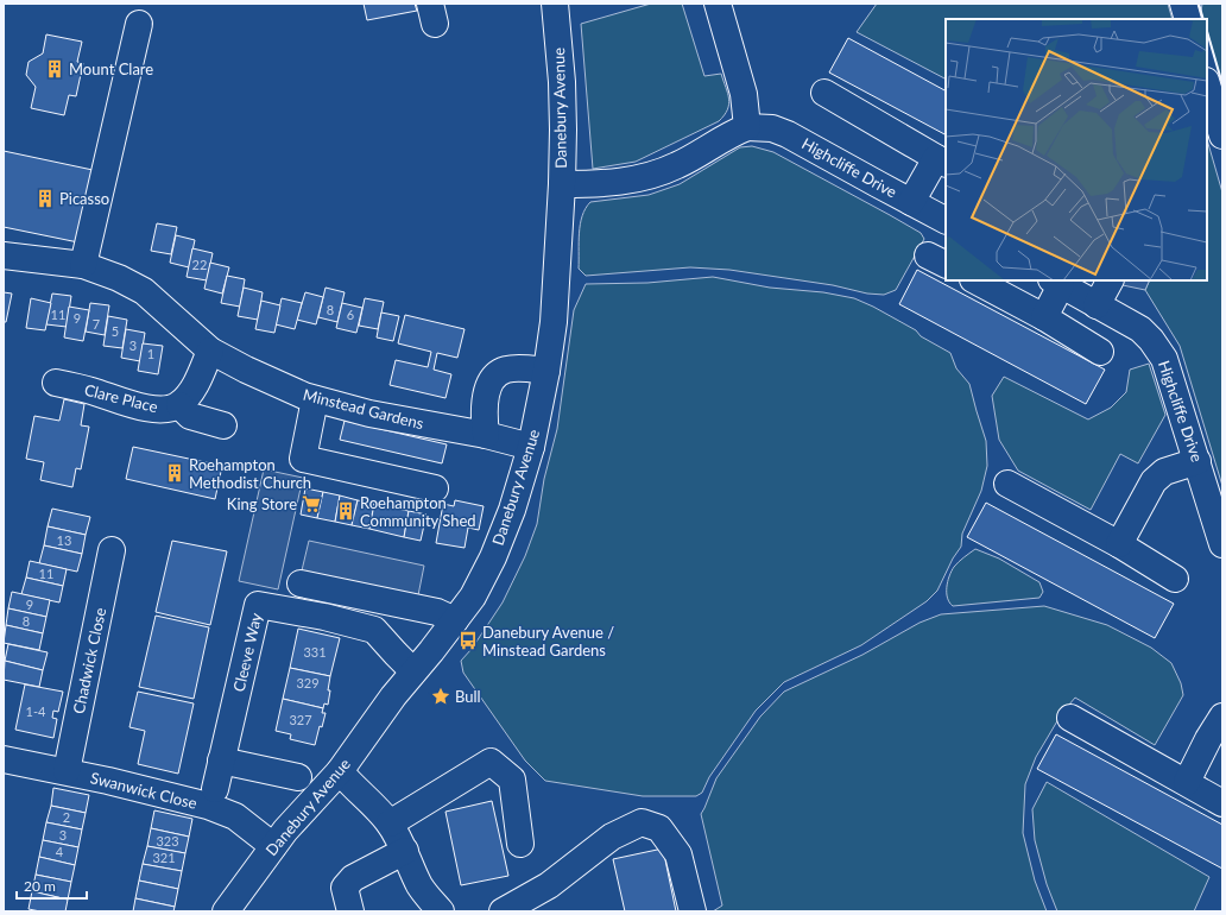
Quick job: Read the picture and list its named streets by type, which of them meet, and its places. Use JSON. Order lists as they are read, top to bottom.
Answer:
{
  "streets": {
    "street": [
      "Danebury Avenue",
      "Highcliffe Drive",
      "Clare Place",
      "Minstead Gardens",
      "Cleeve Way",
      "Chadwick Close",
      "Swanwick Close"
    ]
  },
  "crossings": [
    ["Danebury Avenue", "Minstead Gardens"],
    ["Danebury Avenue", "Cleeve Way"],
    ["Danebury Avenue", "Swanwick Close"],
    ["Clare Place", "Minstead Gardens"],
    ["Chadwick Close", "Swanwick Close"]
  ],
  "places": {
    "building": [
      "Mount Clare",
      "Picasso",
      "Roehampton Methodist Church",
      "Roehampton Community Shed"
    ],
    "supermarket": ["King Store"],
    "bus stop": ["Danebury Avenue / Minstead Gardens"],
    "place": ["Bull"]
  },
  "house_numbers": [
    "22",
    "8",
    "11",
    "6",
    "9",
    "7",
    "5",
    "3",
    "1",
    "13",
    "11",
    "9",
    "8",
    "331",
    "329",
    "1-4",
    "327",
    "2",
    "3",
    "323",
    "4",
    "321"
  ],
  "scale_bar": "20 m"
}
